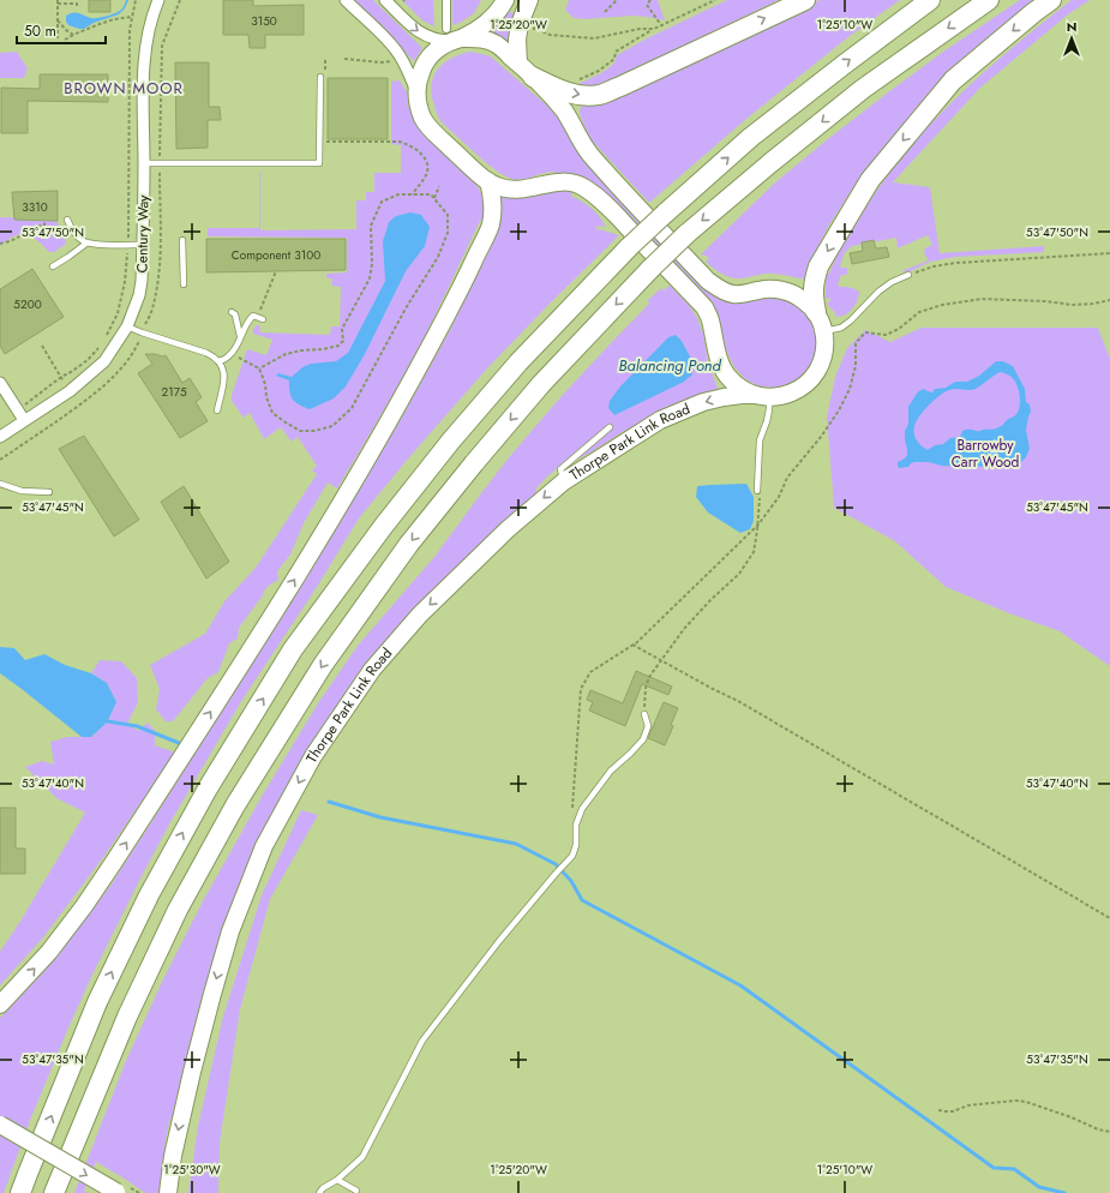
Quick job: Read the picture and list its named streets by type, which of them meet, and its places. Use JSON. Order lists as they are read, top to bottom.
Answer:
{
  "streets": {
    "highway": ["Thorpe Park Link Road"],
    "street": ["Century Way"]
  },
  "districts": ["BROWN MOOR"],
  "water": ["Balancing Pond"],
  "parks": ["Barrowby Carr Wood"],
  "house_numbers": [
    "3150",
    "3310",
    "Component 3100",
    "5200",
    "2175"
  ],
  "scale_bar": "50 m",
  "north": "top",
  "coordinates": [
    "1°25'20\"W",
    "1°25'10\"W",
    "53°47'50\"N",
    "53°47'45\"N",
    "53°47'40\"N",
    "53°47'35\"N",
    "1°25'30\"W"
  ]
}
